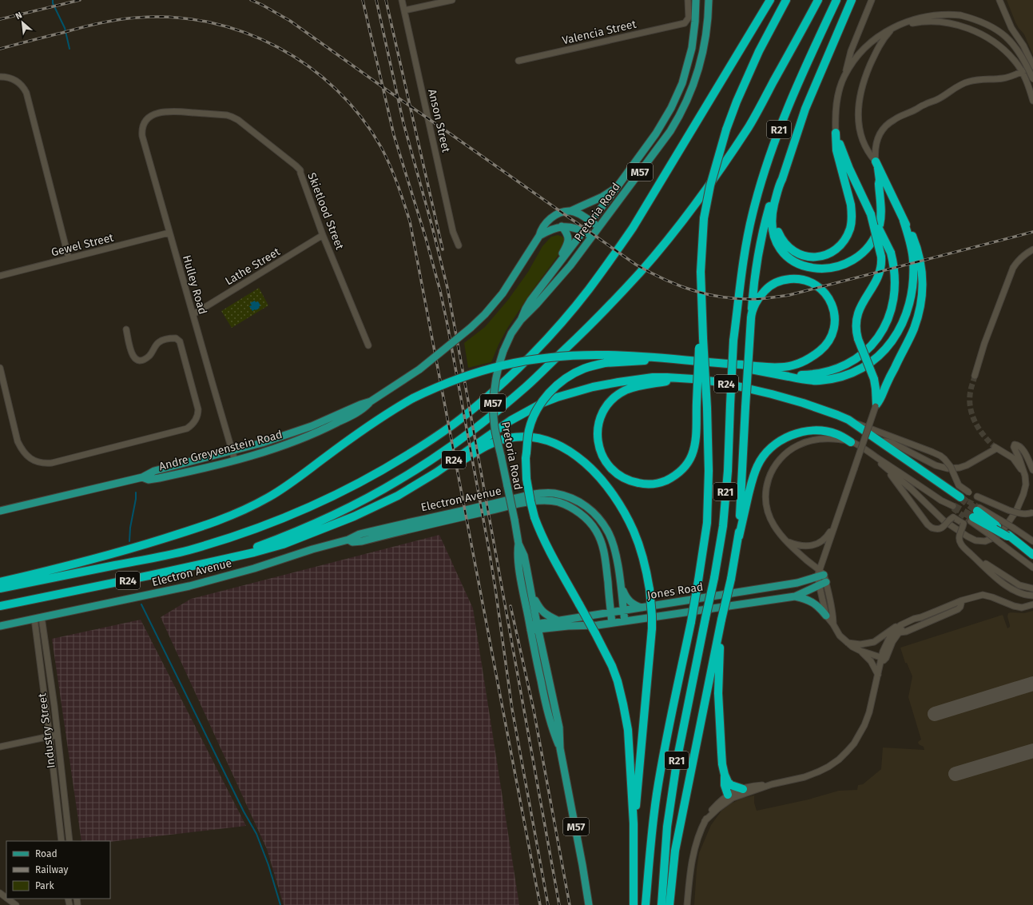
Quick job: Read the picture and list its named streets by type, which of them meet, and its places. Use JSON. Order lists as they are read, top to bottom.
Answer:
{
  "streets": {
    "highway": ["R21", "R24"],
    "main road": [
      "M57",
      "Pretoria Road",
      "Andre Greyvenstein Road",
      "Electron Avenue",
      "Jones Road"
    ],
    "street": [
      "Valencia Street",
      "Anson Street",
      "Skietlood Street",
      "Gewel Street",
      "Lathe Street",
      "Hulley Road",
      "Industry Street"
    ]
  },
  "crossings": [
    ["Skietlood Street", "Lathe Street"],
    ["Skietlood Street", "Hulley Road"],
    ["Pretoria Road", "Andre Greyvenstein Road"],
    ["Pretoria Road", "Jones Road"],
    ["Gewel Street", "Hulley Road"],
    ["Lathe Street", "Hulley Road"],
    ["Hulley Road", "Andre Greyvenstein Road"],
    ["Electron Avenue", "Jones Road"],
    ["Electron Avenue", "Industry Street"]
  ],
  "legend": ["Road", "Railway", "Park"],
  "north": "top left"
}
